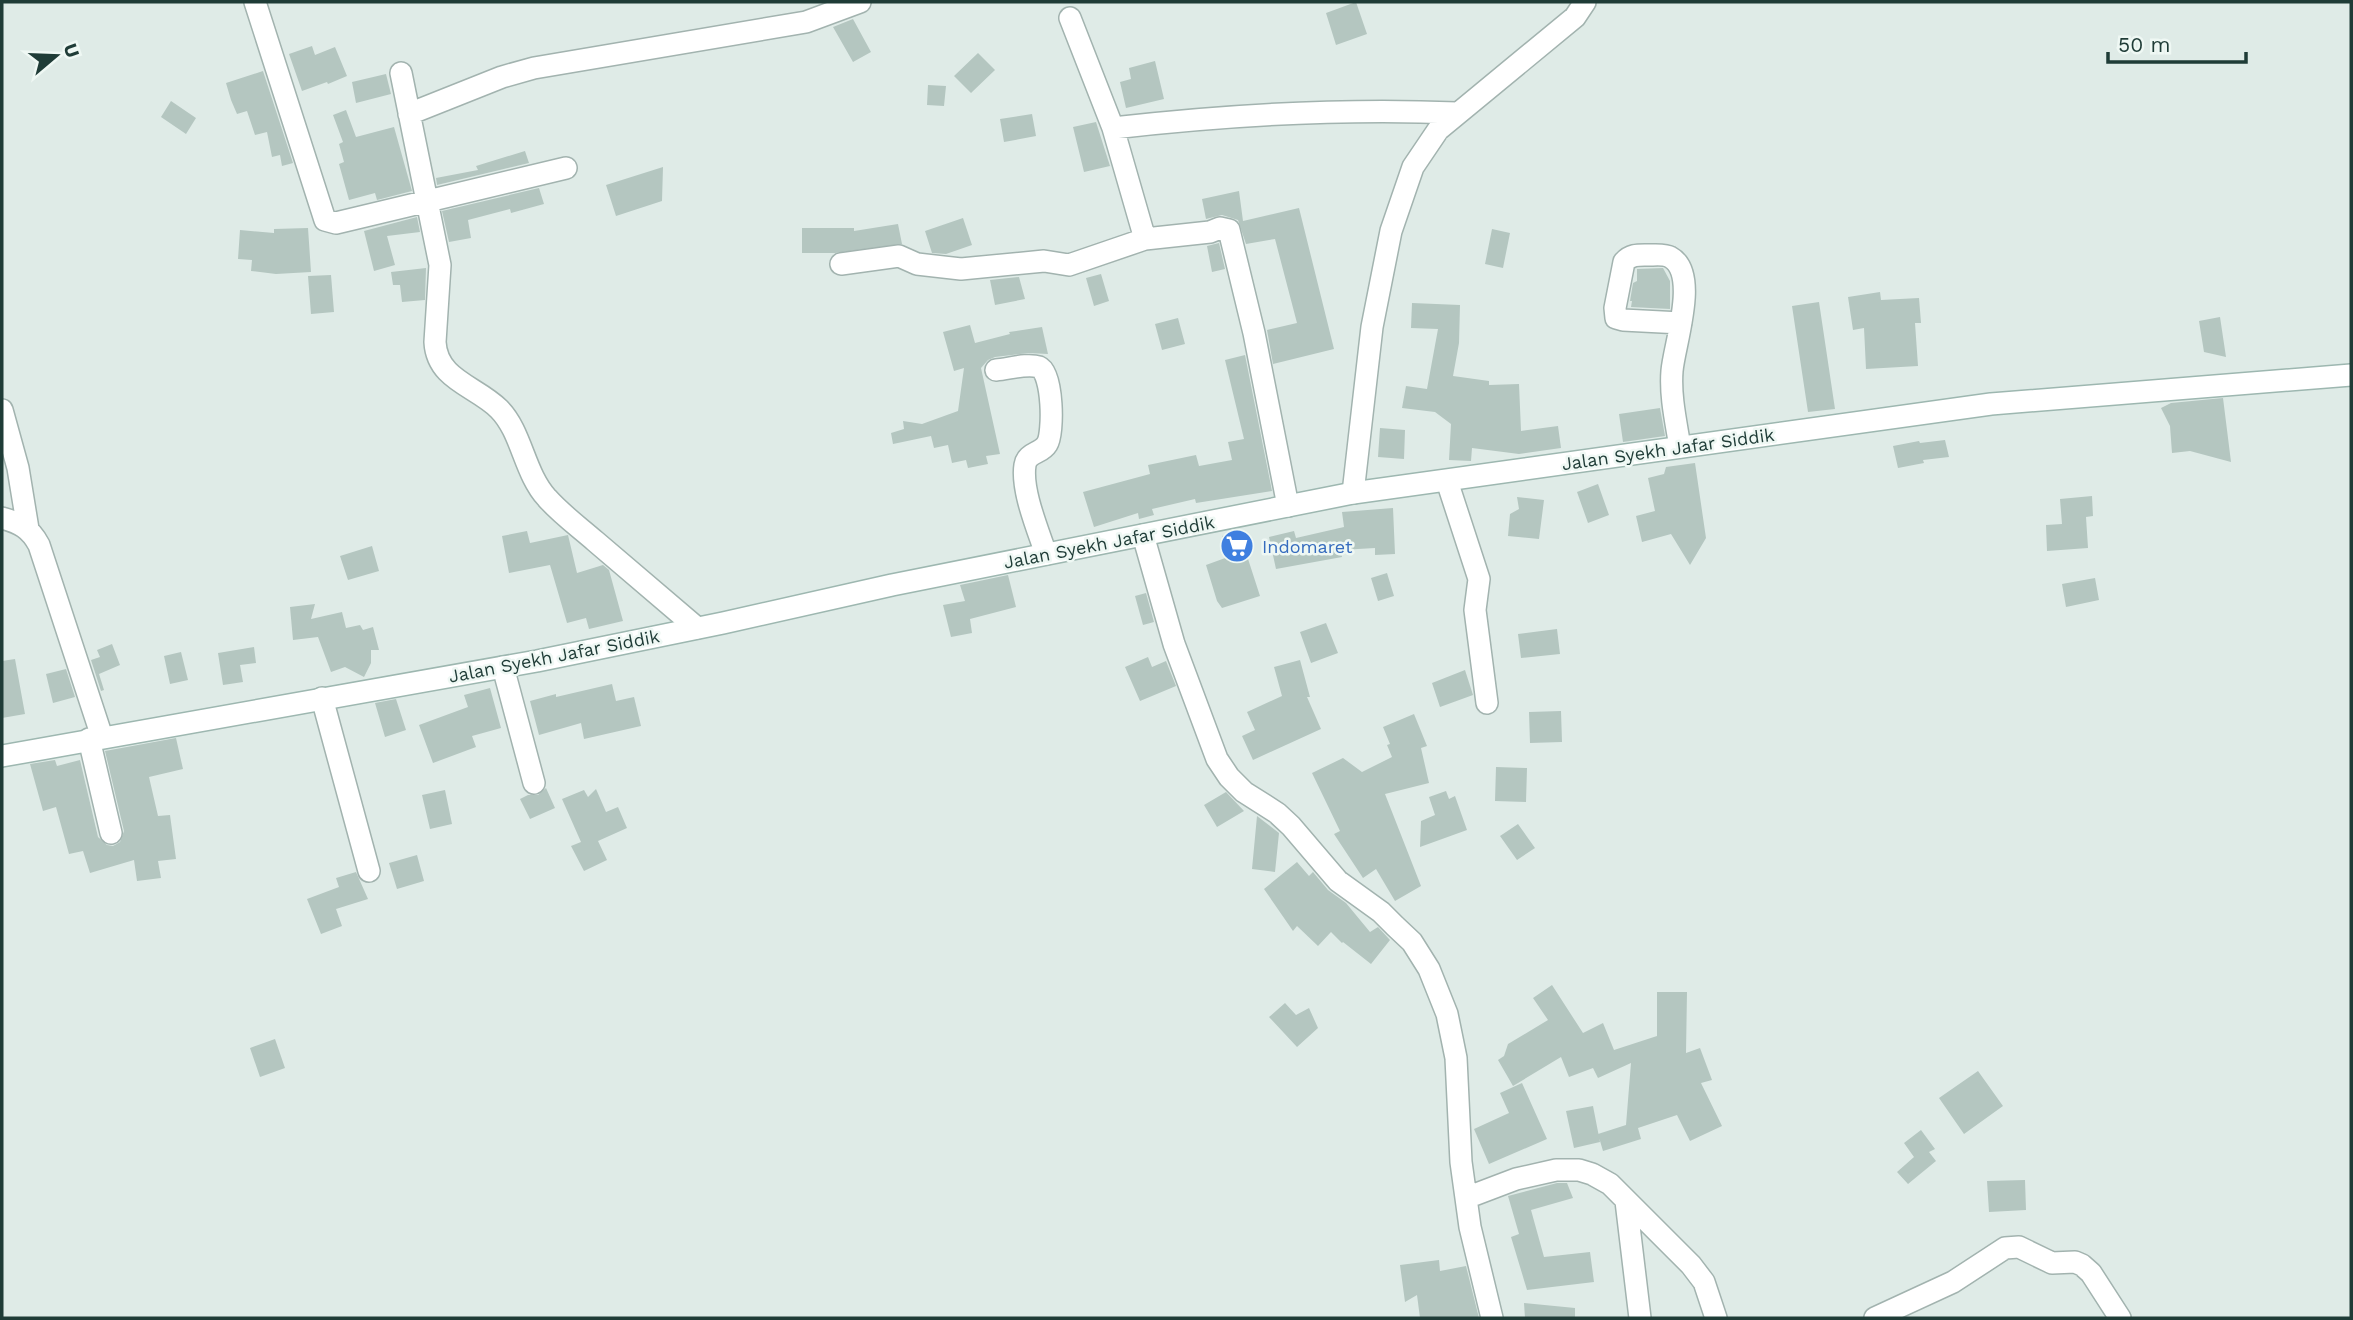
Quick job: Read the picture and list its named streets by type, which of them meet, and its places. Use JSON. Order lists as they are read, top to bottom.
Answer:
{
  "streets": {
    "street": ["Jalan Syekh Jafar Siddik"]
  },
  "places": {
    "supermarket": ["Indomaret"]
  },
  "scale_bar": "50 m",
  "north": "right"
}
